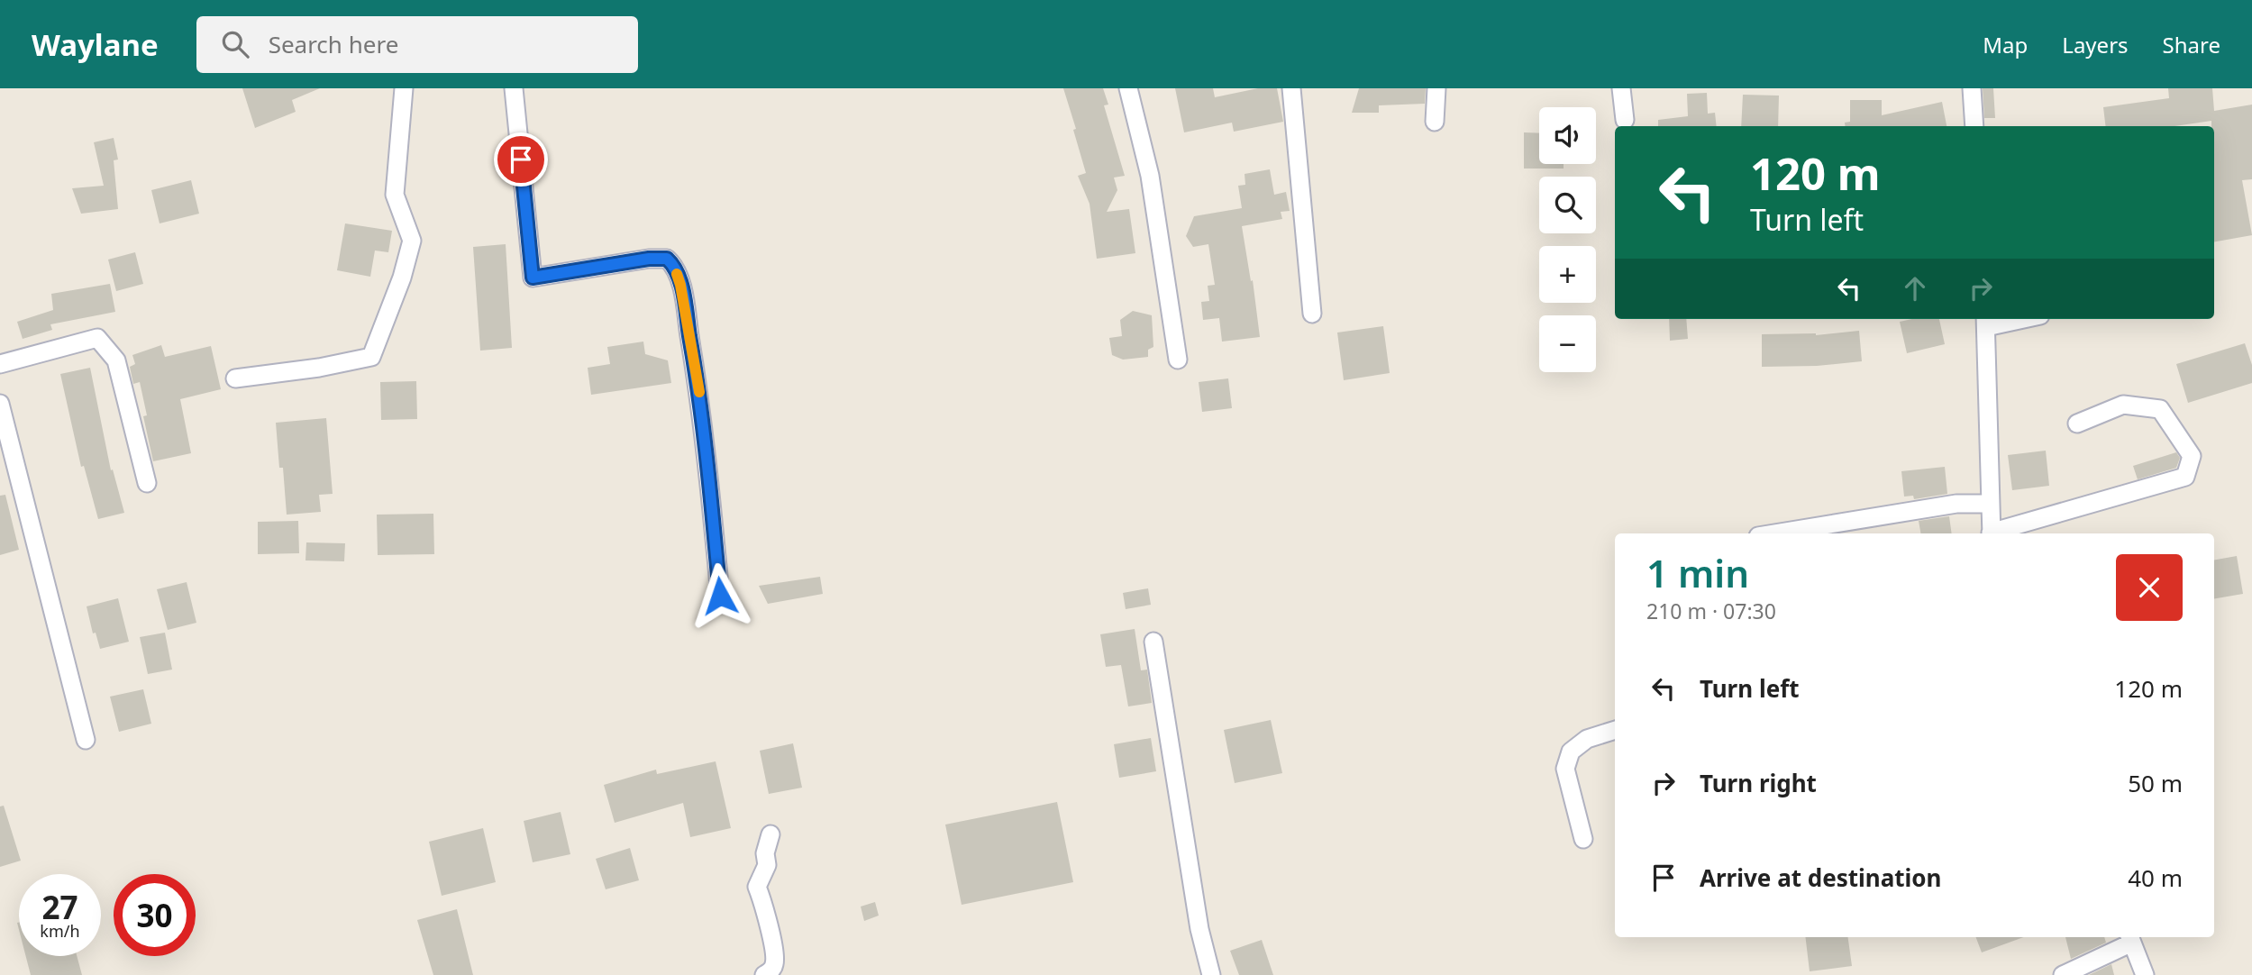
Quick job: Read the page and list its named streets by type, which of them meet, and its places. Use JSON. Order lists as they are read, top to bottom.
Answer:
{
  "page": {
    "header": "Waylane",
    "search": "Search here",
    "nav": ["Map", "Layers", "Share"],
    "map_buttons": ["+", "−"],
    "turn": ["120 m", "Turn left"],
    "heading": ["1 min", "210 m · 07:30"],
    "list": [
      {
        "name": "Turn left",
        "value": "120 m"
      },
      {
        "name": "Turn right",
        "value": "50 m"
      },
      {
        "name": "Arrive at destination",
        "value": "40 m"
      }
    ],
    "speed": "27 km/h",
    "limit": "30"
  }
}
